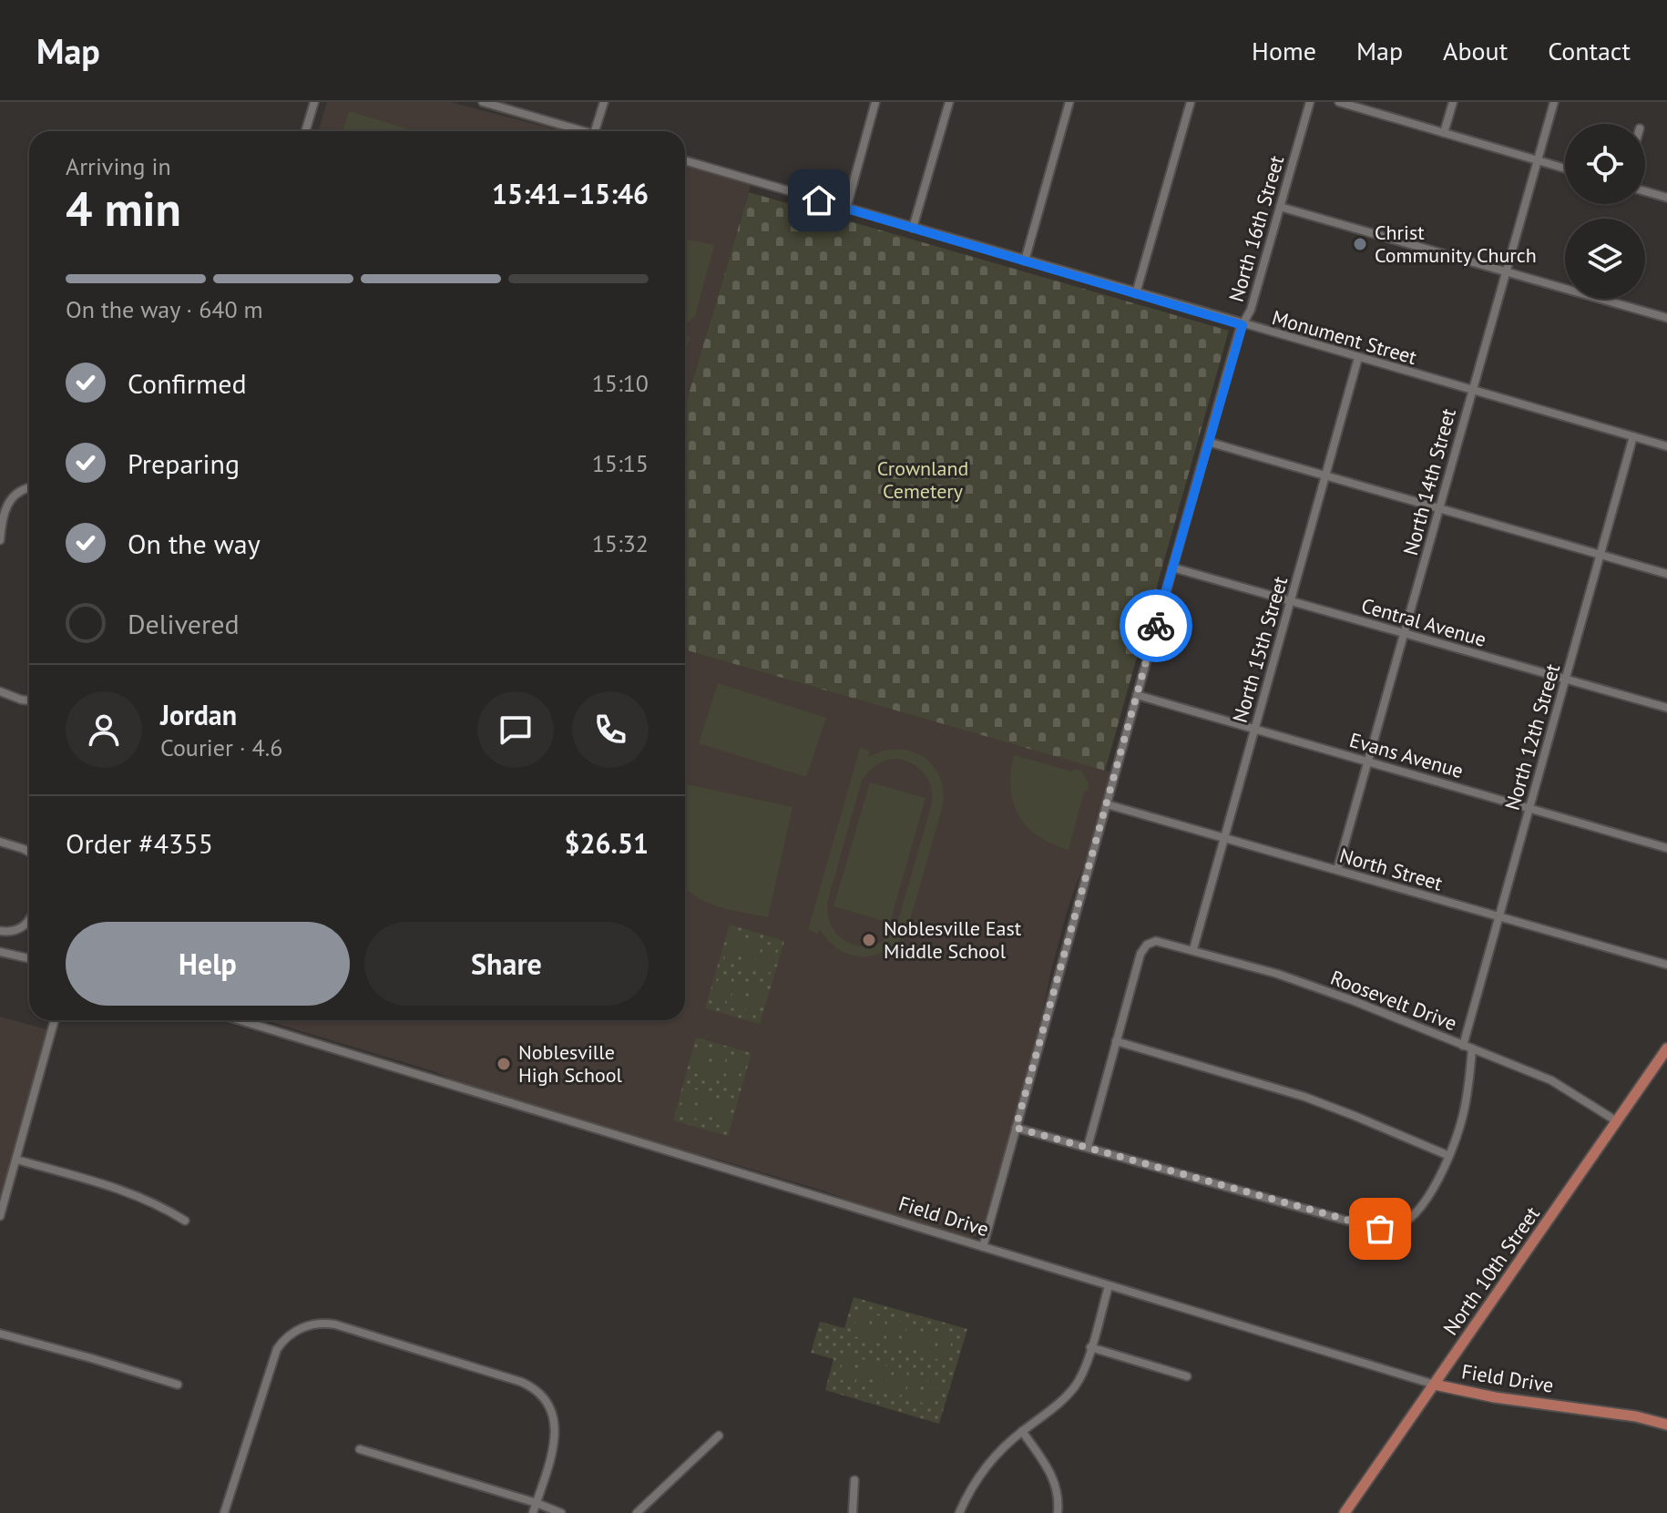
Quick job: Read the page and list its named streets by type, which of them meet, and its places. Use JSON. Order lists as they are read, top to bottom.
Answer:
{
  "streets": {
    "main road": ["Field Drive", "North 10th Street"],
    "street": [
      "North 16th Street",
      "Monument Street",
      "North 14th Street",
      "Central Avenue",
      "North 15th Street",
      "North 12th Street",
      "Evans Avenue",
      "North Street",
      "Roosevelt Drive"
    ]
  },
  "crossings": [
    ["North 16th Street", "Monument Street"],
    ["North 16th Street", "Central Avenue"],
    ["North 16th Street", "Evans Avenue"],
    ["North 16th Street", "North Street"],
    ["North 16th Street", "Field Drive"],
    ["Monument Street", "North 14th Street"],
    ["Monument Street", "North 15th Street"],
    ["Monument Street", "North 12th Street"],
    ["North 14th Street", "Central Avenue"],
    ["North 14th Street", "Evans Avenue"],
    ["North 14th Street", "North Street"],
    ["Central Avenue", "North 15th Street"],
    ["Central Avenue", "North 12th Street"],
    ["North 15th Street", "Evans Avenue"],
    ["North 15th Street", "North Street"],
    ["North 15th Street", "Roosevelt Drive"],
    ["North 12th Street", "Evans Avenue"],
    ["North 12th Street", "North Street"],
    ["North 12th Street", "Roosevelt Drive"],
    ["Roosevelt Drive", "North 10th Street"],
    ["Field Drive", "North 10th Street"]
  ],
  "parks": ["Crownland Cemetery"],
  "places": ["Christ Community Church", "Noblesville East Middle School", "Noblesville High School"],
  "page": {
    "header": "Map",
    "nav": [
      "Home",
      "Map",
      "About",
      "Contact"
    ],
    "heading": ["4 min", "Arriving in", "15:41–15:46"],
    "panel": [
      "Jordan",
      "Courier · 4.6",
      "Order #4355",
      "$26.51"
    ],
    "bar": "On the way · 640 m",
    "list": [
      ["Confirmed", "15:10"],
      ["Preparing", "15:15"],
      ["On the way", "15:32"],
      "Delivered"
    ],
    "buttons": ["Help", "Share"]
  }
}
